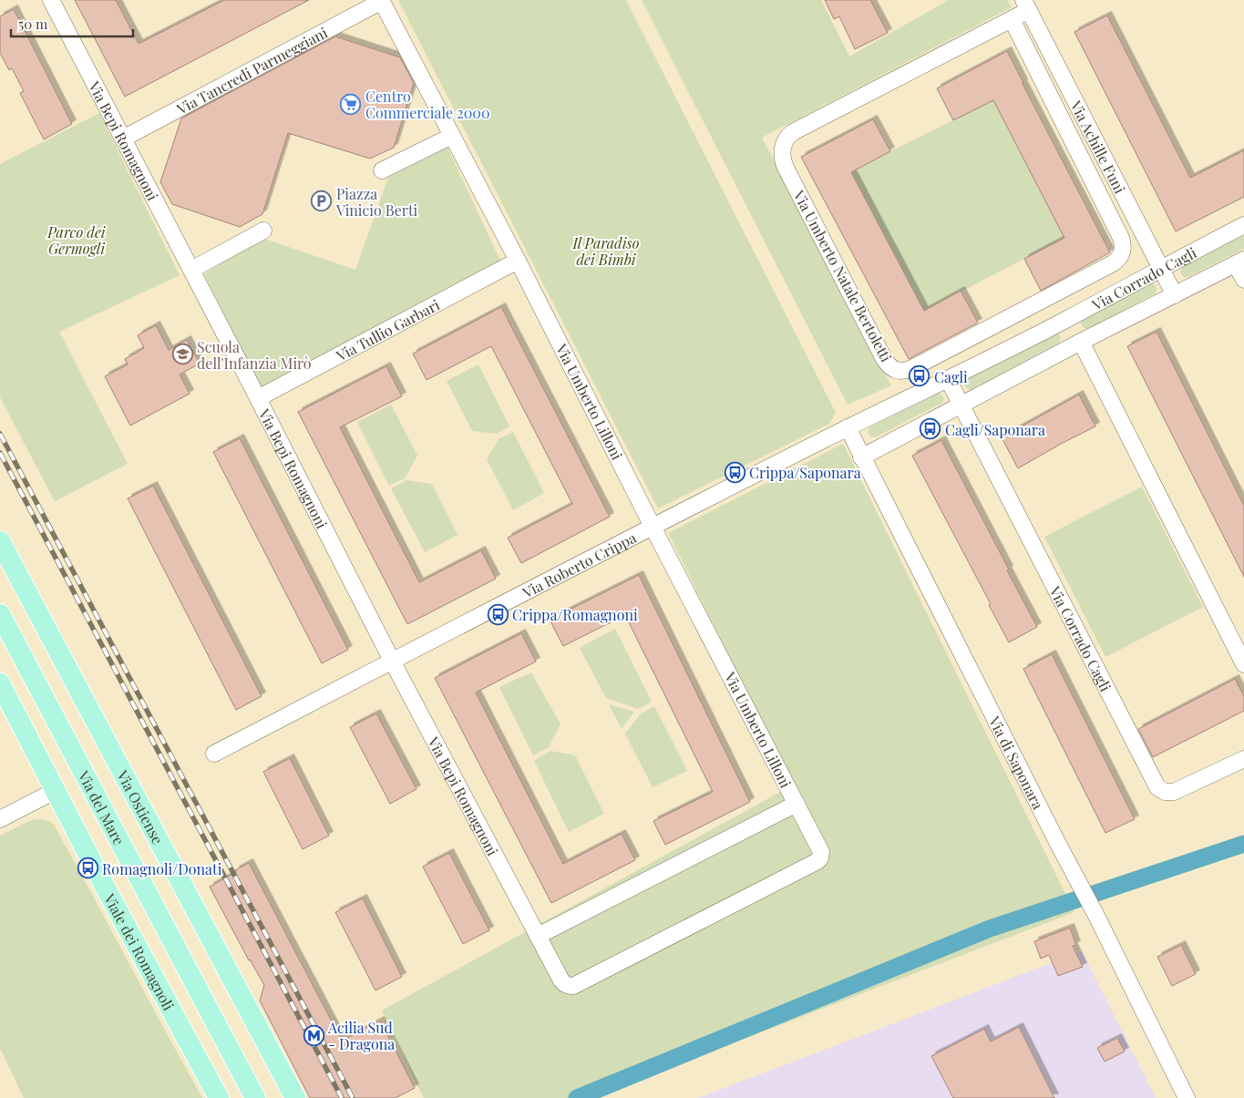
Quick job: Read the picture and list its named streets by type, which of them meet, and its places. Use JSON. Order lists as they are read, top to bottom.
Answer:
{
  "streets": {
    "main road": ["Via del Mare", "Via Ostiense", "Viale dei Romagnoli"],
    "street": [
      "Via Tancredi Parmeggiani",
      "Via Bepi Romagnoni",
      "Via Achille Funi",
      "Via Umberto Natale Bertoletti",
      "Via Corrado Cagli",
      "Via Tullio Garbari",
      "Via Umberto Lilloni",
      "Via Roberto Crippa",
      "Via di Saponara"
    ]
  },
  "crossings": [
    ["Via Tancredi Parmeggiani", "Via Bepi Romagnoni"],
    ["Via Tancredi Parmeggiani", "Via Umberto Lilloni"],
    ["Via Bepi Romagnoni", "Via Tullio Garbari"],
    ["Via Bepi Romagnoni", "Via Umberto Lilloni"],
    ["Via Bepi Romagnoni", "Via Roberto Crippa"],
    ["Via Achille Funi", "Via Umberto Natale Bertoletti"],
    ["Via Achille Funi", "Via Corrado Cagli"],
    ["Via Corrado Cagli", "Via Roberto Crippa"],
    ["Via Corrado Cagli", "Via di Saponara"],
    ["Via Tullio Garbari", "Via Umberto Lilloni"],
    ["Via Umberto Lilloni", "Via Roberto Crippa"],
    ["Via Roberto Crippa", "Via di Saponara"]
  ],
  "parks": ["Parco dei Germogli", "Il Paradiso dei Bimbi"],
  "places": {
    "supermarket": ["Centro Commerciale 2000"],
    "parking": ["Piazza Vinicio Berti"],
    "school or university": ["Scuola dell'Infanzia Mirò"],
    "bus stop": [
      "Cagli",
      "Cagli/Saponara",
      "Crippa/Saponara",
      "Crippa/Romagnoni",
      "Romagnoli/Donati"
    ],
    "metro station": ["Acilia Sud - Dragona"]
  },
  "scale_bar": "50 m"
}
